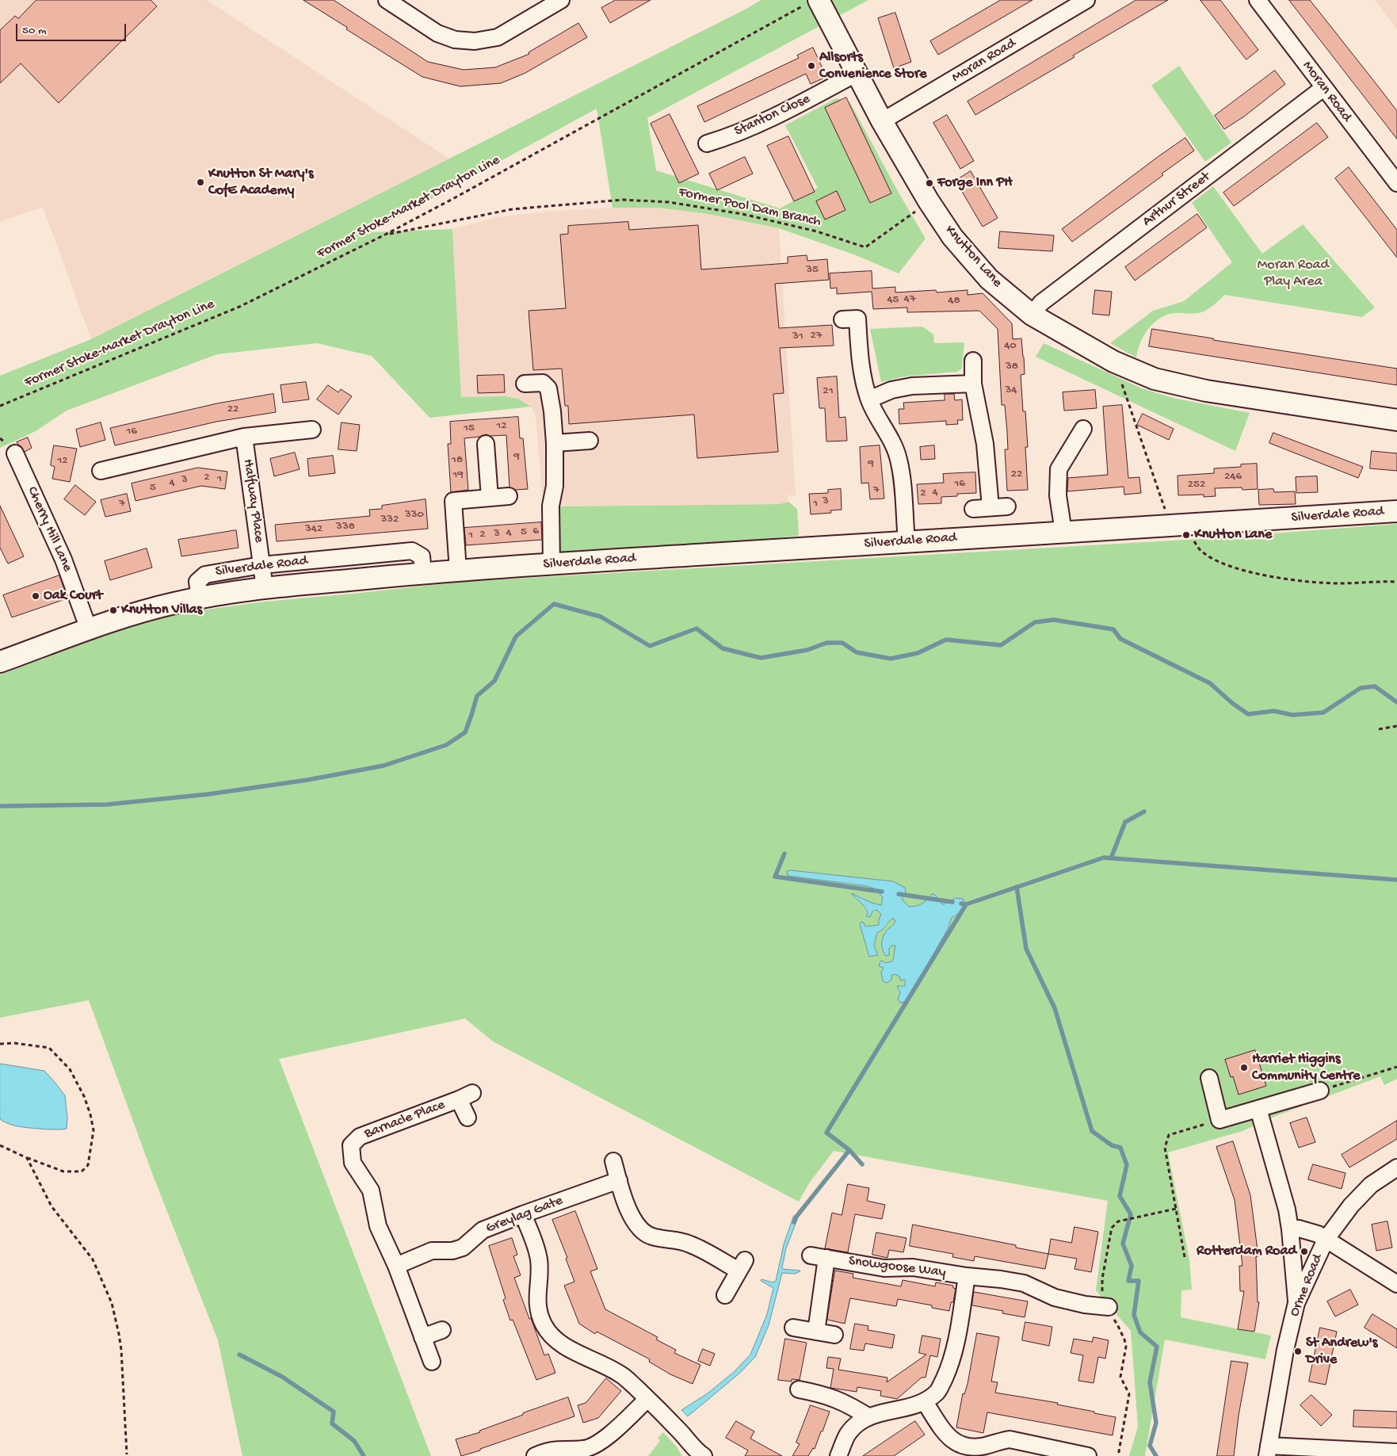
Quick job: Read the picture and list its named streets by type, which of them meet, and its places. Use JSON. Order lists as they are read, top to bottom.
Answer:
{
  "streets": {
    "main road": ["Knutton Lane", "Silverdale Road"],
    "street": [
      "Moran Road",
      "Stanton Close",
      "Arthur Street",
      "Halfway Place",
      "Cherry Hill Lane",
      "Barnacle Place",
      "Greylag Gate",
      "Snowgoose Way",
      "Orme Road"
    ],
    "path": ["Former Stoke-Market Drayton Line", "Former Pool Dam Branch"]
  },
  "crossings": [
    ["Moran Road", "Arthur Street"],
    ["Moran Road", "Knutton Lane"],
    ["Stanton Close", "Knutton Lane"],
    ["Arthur Street", "Knutton Lane"],
    ["Former Stoke-Market Drayton Line", "Former Pool Dam Branch"],
    ["Former Stoke-Market Drayton Line", "Knutton Lane"],
    ["Former Pool Dam Branch", "Knutton Lane"],
    ["Halfway Place", "Silverdale Road"],
    ["Silverdale Road", "Cherry Hill Lane"],
    ["Barnacle Place", "Greylag Gate"]
  ],
  "parks": ["Moran Road Play Area"],
  "places": [
    "Allsorts Convenience Store",
    "Knutton St Mary's CofE Academy",
    "Forge Inn PH",
    "Knutton Lane",
    "Oak Court",
    "Knutton Villas",
    "Harriet Higgins Community Centre",
    "Rotterdam Road",
    "St Andrew's Drive"
  ],
  "house_numbers": [
    "35",
    "47",
    "45",
    "48",
    "27",
    "31",
    "40",
    "38",
    "34",
    "21",
    "22",
    "12",
    "15",
    "16",
    "9",
    "18",
    "12",
    "9",
    "22",
    "19",
    "246",
    "2",
    "1",
    "3",
    "4",
    "16",
    "252",
    "5",
    "7",
    "4",
    "2",
    "3",
    "7",
    "1",
    "330",
    "332",
    "338",
    "342",
    "6",
    "5",
    "4",
    "3",
    "2",
    "1"
  ],
  "scale_bar": "50 m"
}
